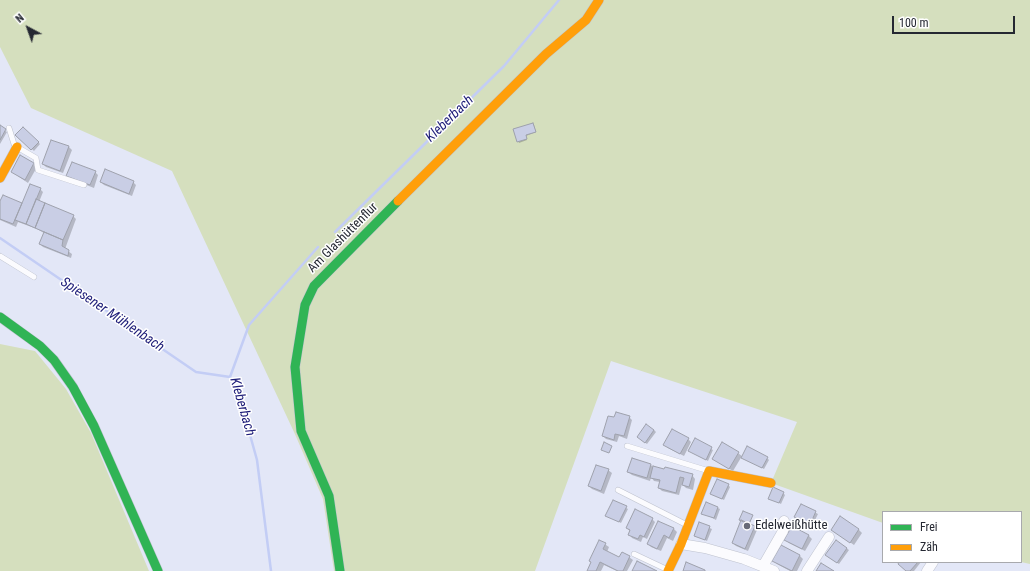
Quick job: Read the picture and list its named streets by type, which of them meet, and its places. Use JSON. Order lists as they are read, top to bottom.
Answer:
{
  "streets": {
    "street": ["Am Glashüttenflur"]
  },
  "water": ["Kleberbach", "Spiesener Mühlenbach"],
  "places": ["Edelweißhütte"],
  "legend": ["Frei", "Zäh"],
  "scale_bar": "100 m",
  "north": "top left"
}
